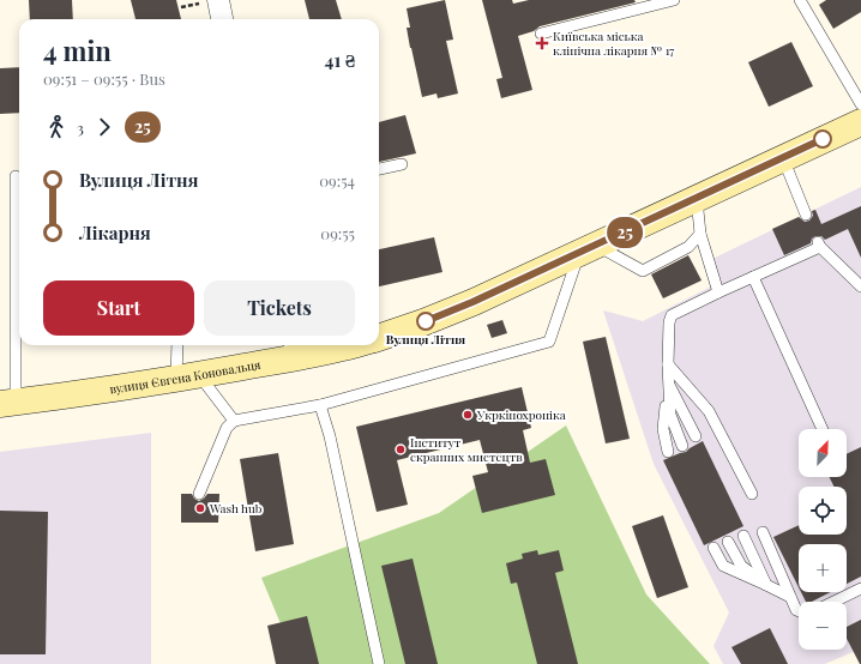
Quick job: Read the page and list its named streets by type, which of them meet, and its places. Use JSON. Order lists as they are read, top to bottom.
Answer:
{
  "streets": {
    "main road": ["вулиця Євгена Коновальця"]
  },
  "places": {
    "health": ["Київська міська клінічна лікарня № 17"],
    "other": [
      "Вулиця Літня",
      "Укркінохроніка",
      "Інститут екранних мистецтв",
      "Wash hub"
    ]
  },
  "lines": ["bus line 25"],
  "north": "top right",
  "page": {
    "on_map": "25",
    "heading": ["4 min", "09:51 – 09:55 · Bus", "41 ₴"],
    "legs": ["3", "25"],
    "list": [
      {
        "name": "Вулиця Літня",
        "value": "09:54"
      },
      {
        "name": "Лікарня",
        "value": "09:55"
      }
    ],
    "buttons": ["Start", "Tickets"],
    "map_buttons": ["+", "−"]
  }
}
